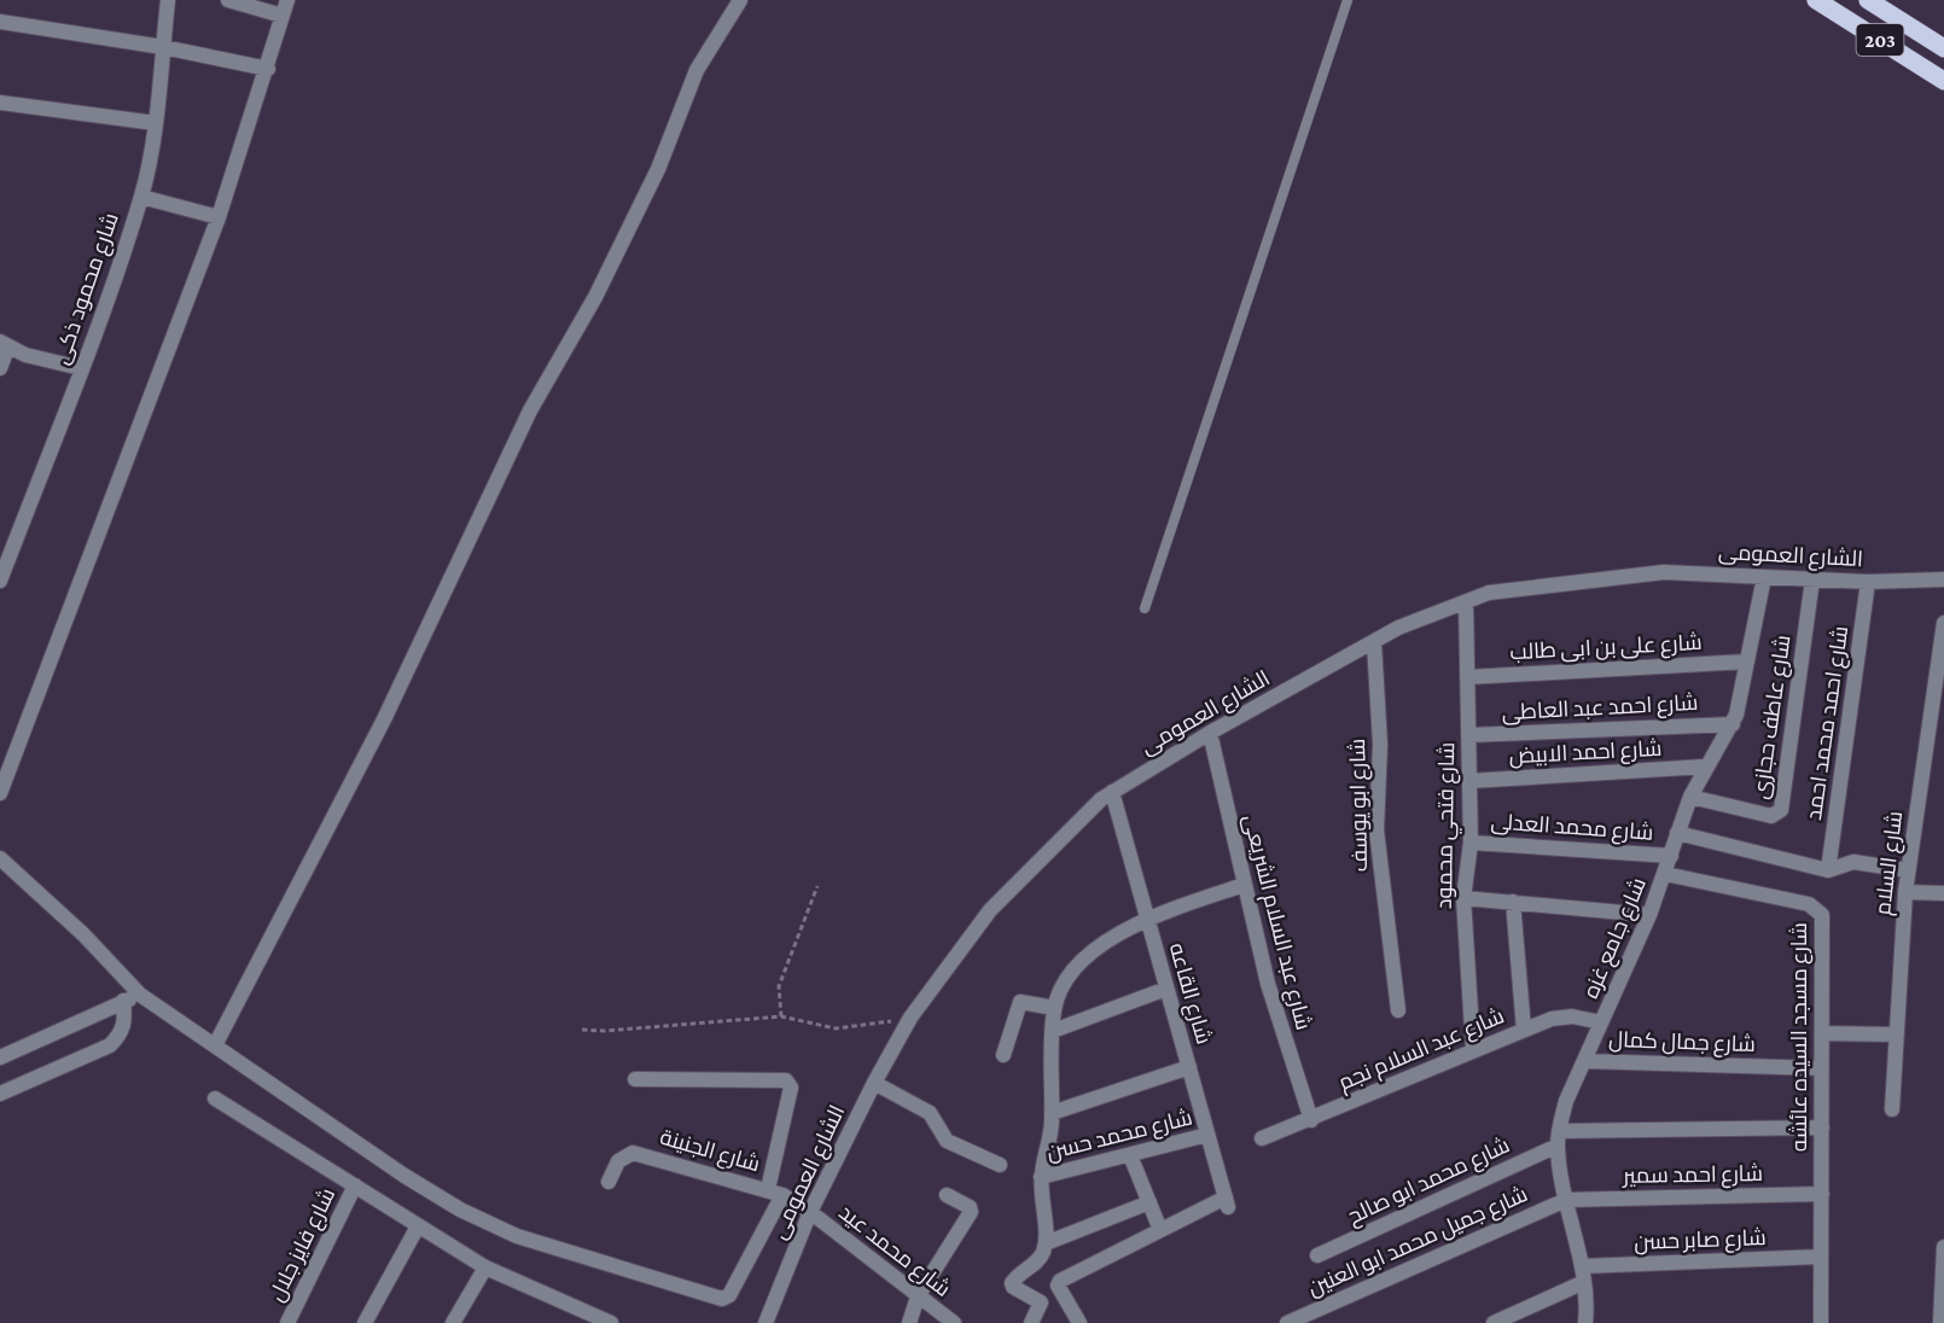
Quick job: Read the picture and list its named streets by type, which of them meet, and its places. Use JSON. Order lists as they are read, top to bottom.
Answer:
{
  "streets": {
    "main road": ["203"],
    "street": [
      "شارع محمود ذكى",
      "الشارع العمومى",
      "شارع على بن ابى طالب",
      "شارع احمد عبد العاطى",
      "شارع عاطف حجازى",
      "شارع احمد محمد احمد",
      "شارع احمد الابيض",
      "شارع ابو يوسف",
      "شارع فتحي محمود",
      "شارع محمد العدلى",
      "شارع السلام",
      "شارع عبد السلام الشريعى",
      "شارع جامع غزه",
      "شارع القاعه",
      "شارع مسجد السيده عائشه",
      "شارع جمال كمال",
      "شارع عبد السلام نجم",
      "شارع محمد حسن",
      "شارع الجنينة",
      "شارع احمد سمير",
      "شارع محمد ابو صالح",
      "شارع صابر حسن",
      "شارع جميل محمد ابو العنين",
      "شارع فايز جلال",
      "شارع محمد عيد"
    ]
  },
  "crossings": [
    ["الشارع العمومى", "شارع عاطف حجازى"],
    ["الشارع العمومى", "شارع احمد محمد احمد"],
    ["الشارع العمومى", "شارع ابو يوسف"],
    ["الشارع العمومى", "شارع فتحي محمود"],
    ["الشارع العمومى", "شارع عبد السلام الشريعى"],
    ["الشارع العمومى", "شارع جامع غزه"],
    ["الشارع العمومى", "شارع القاعه"],
    ["الشارع العمومى", "شارع الجنينة"],
    ["الشارع العمومى", "شارع محمد عيد"],
    ["شارع على بن ابى طالب", "شارع فتحي محمود"],
    ["شارع على بن ابى طالب", "شارع جامع غزه"],
    ["شارع احمد عبد العاطى", "شارع فتحي محمود"],
    ["شارع احمد عبد العاطى", "شارع جامع غزه"],
    ["شارع عاطف حجازى", "شارع جامع غزه"],
    ["شارع احمد الابيض", "شارع فتحي محمود"],
    ["شارع احمد الابيض", "شارع جامع غزه"],
    ["شارع فتحي محمود", "شارع محمد العدلى"],
    ["شارع فتحي محمود", "شارع عبد السلام نجم"],
    ["شارع محمد العدلى", "شارع جامع غزه"],
    ["شارع عبد السلام الشريعى", "شارع عبد السلام نجم"],
    ["شارع جامع غزه", "شارع مسجد السيده عائشه"],
    ["شارع جامع غزه", "شارع جمال كمال"],
    ["شارع جامع غزه", "شارع عبد السلام نجم"],
    ["شارع جامع غزه", "شارع احمد سمير"],
    ["شارع جامع غزه", "شارع محمد ابو صالح"],
    ["شارع جامع غزه", "شارع صابر حسن"],
    ["شارع جامع غزه", "شارع جميل محمد ابو العنين"],
    ["شارع القاعه", "شارع محمد حسن"],
    ["شارع مسجد السيده عائشه", "شارع جمال كمال"],
    ["شارع مسجد السيده عائشه", "شارع احمد سمير"],
    ["شارع مسجد السيده عائشه", "شارع محمد ابو صالح"],
    ["شارع مسجد السيده عائشه", "شارع صابر حسن"],
    ["شارع الجنينة", "شارع محمد عيد"],
    ["شارع احمد سمير", "شارع جميل محمد ابو العنين"]
  ]
}
